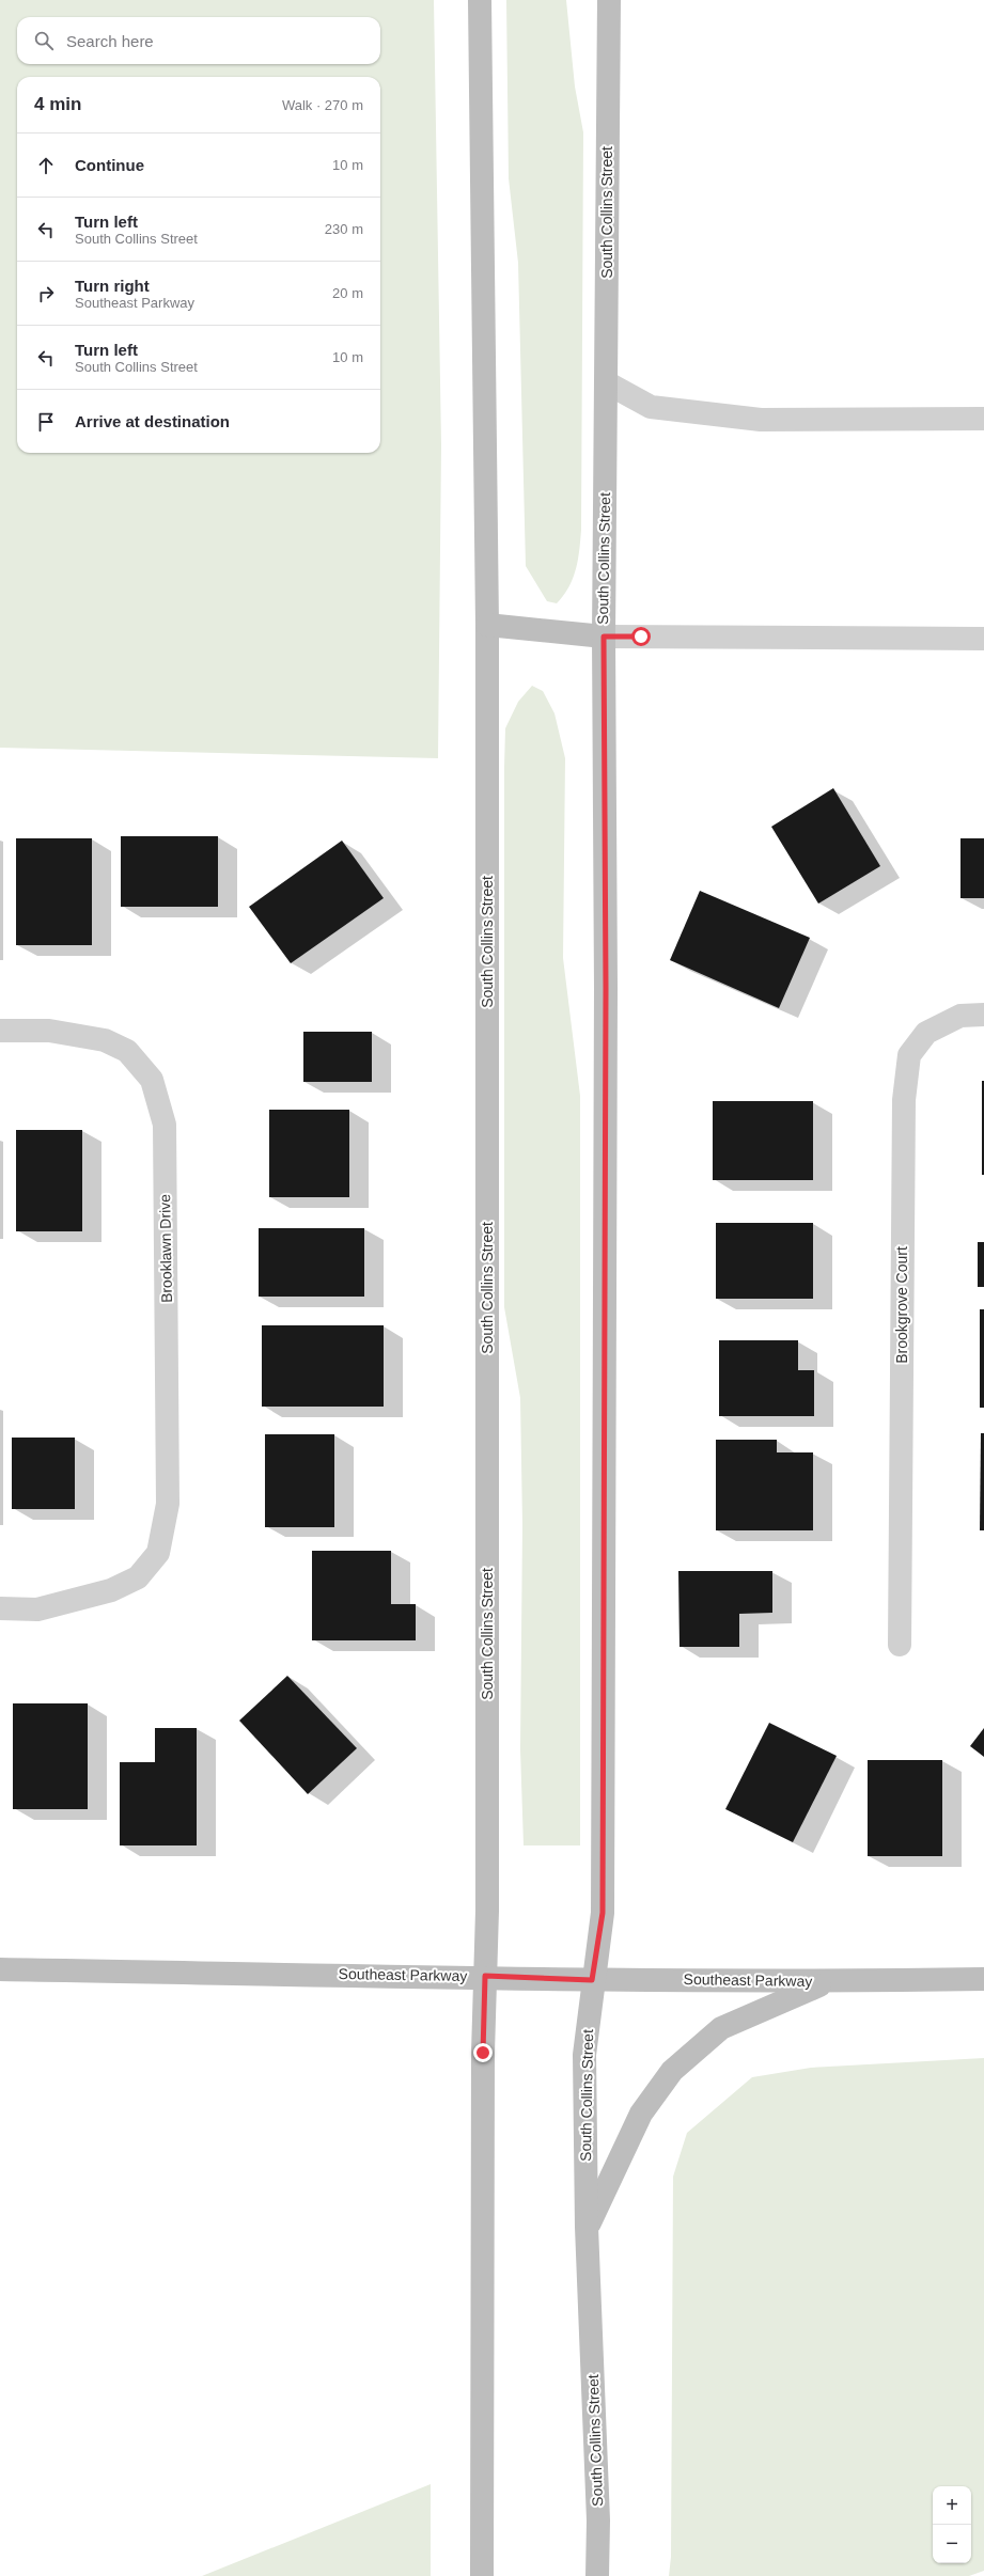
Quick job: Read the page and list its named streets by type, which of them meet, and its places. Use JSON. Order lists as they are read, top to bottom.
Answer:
{
  "streets": {
    "main road": ["South Collins Street", "Southeast Parkway"],
    "street": ["Brooklawn Drive", "Brookgrove Court"]
  },
  "crossings": [
    ["South Collins Street", "Southeast Parkway"]
  ],
  "page": {
    "search": "Search here",
    "heading": ["4 min", "Walk · 270 m"],
    "list": [
      ["Continue", "10 m"],
      ["Turn left", "South Collins Street", "230 m"],
      ["Turn right", "Southeast Parkway", "20 m"],
      ["Turn left", "South Collins Street", "10 m"],
      "Arrive at destination"
    ],
    "map_buttons": ["+", "−"]
  }
}
